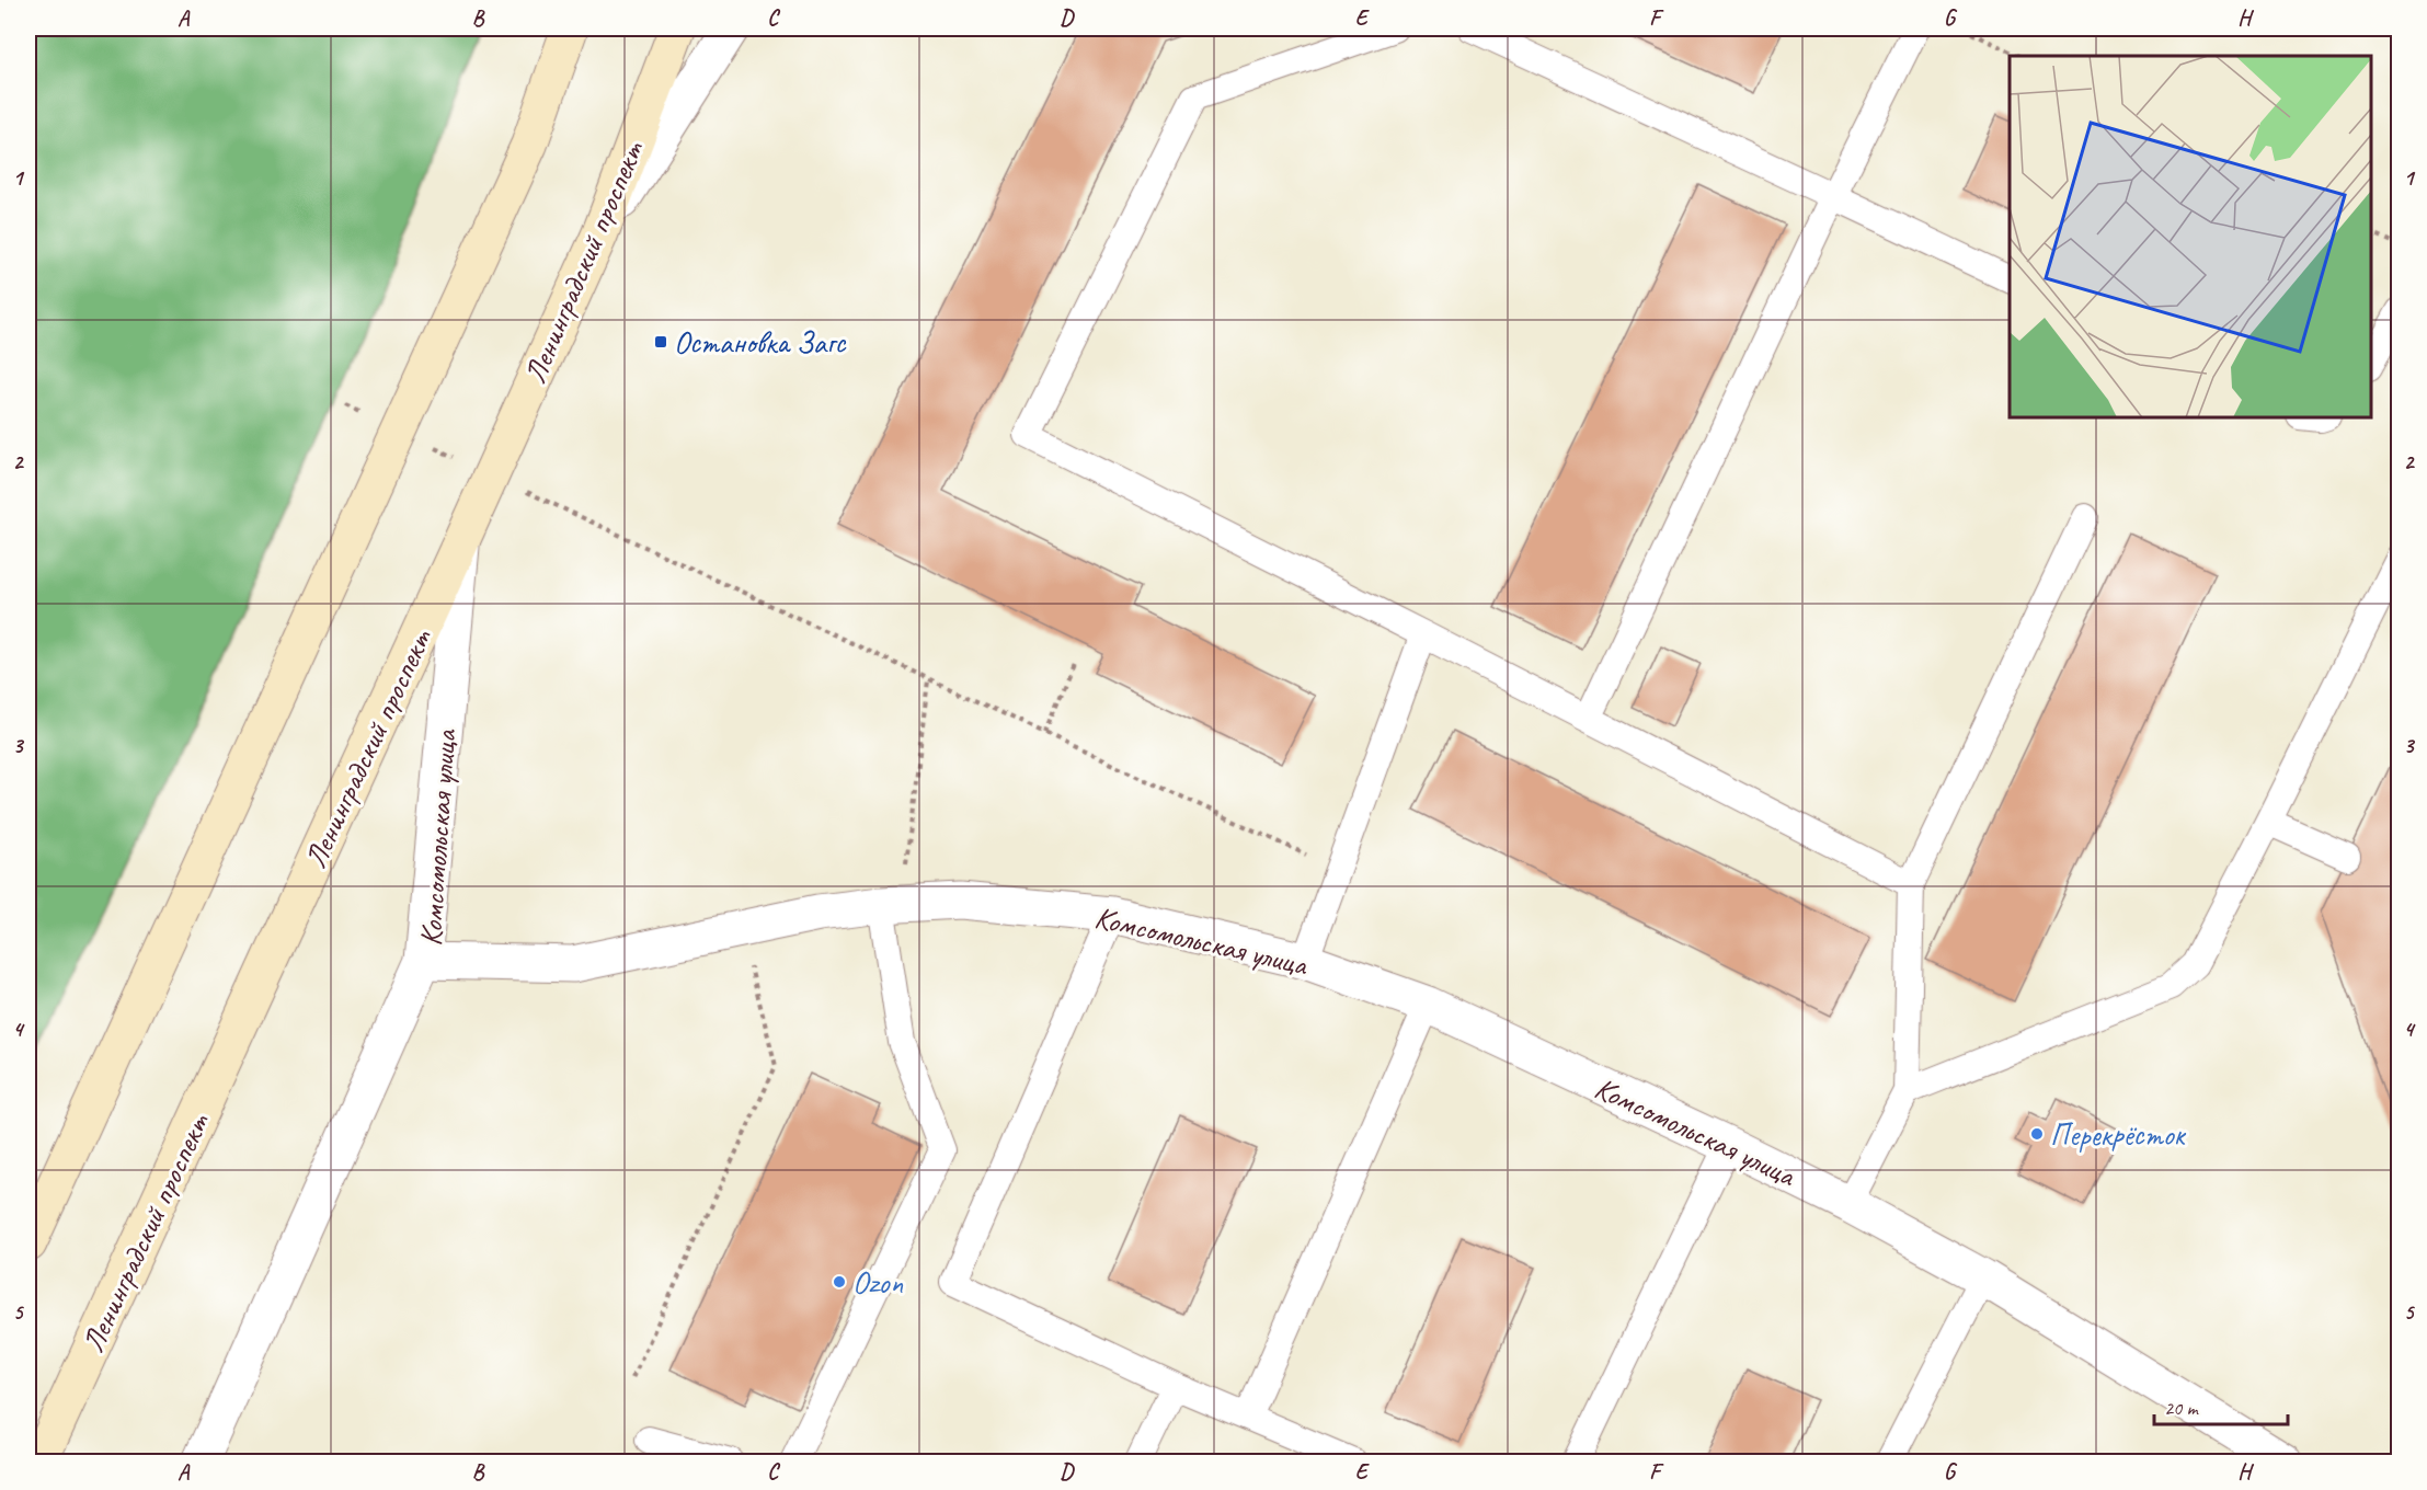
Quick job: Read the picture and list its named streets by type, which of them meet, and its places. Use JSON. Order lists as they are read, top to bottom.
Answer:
{
  "streets": {
    "main road": ["Ленинградский проспект"],
    "street": ["Комсомольская улица"]
  },
  "crossings": [
    ["Ленинградский проспект", "Комсомольская улица"]
  ],
  "places": {
    "transit": ["Остановка Загс"],
    "other": ["Перекрёсток", "Ozon"]
  },
  "scale_bar": "20 m",
  "grid": {
    "columns": [
      "A",
      "B",
      "C",
      "D",
      "E",
      "F",
      "G",
      "H"
    ],
    "rows": [
      "1",
      "2",
      "3",
      "4",
      "5"
    ]
  }
}
